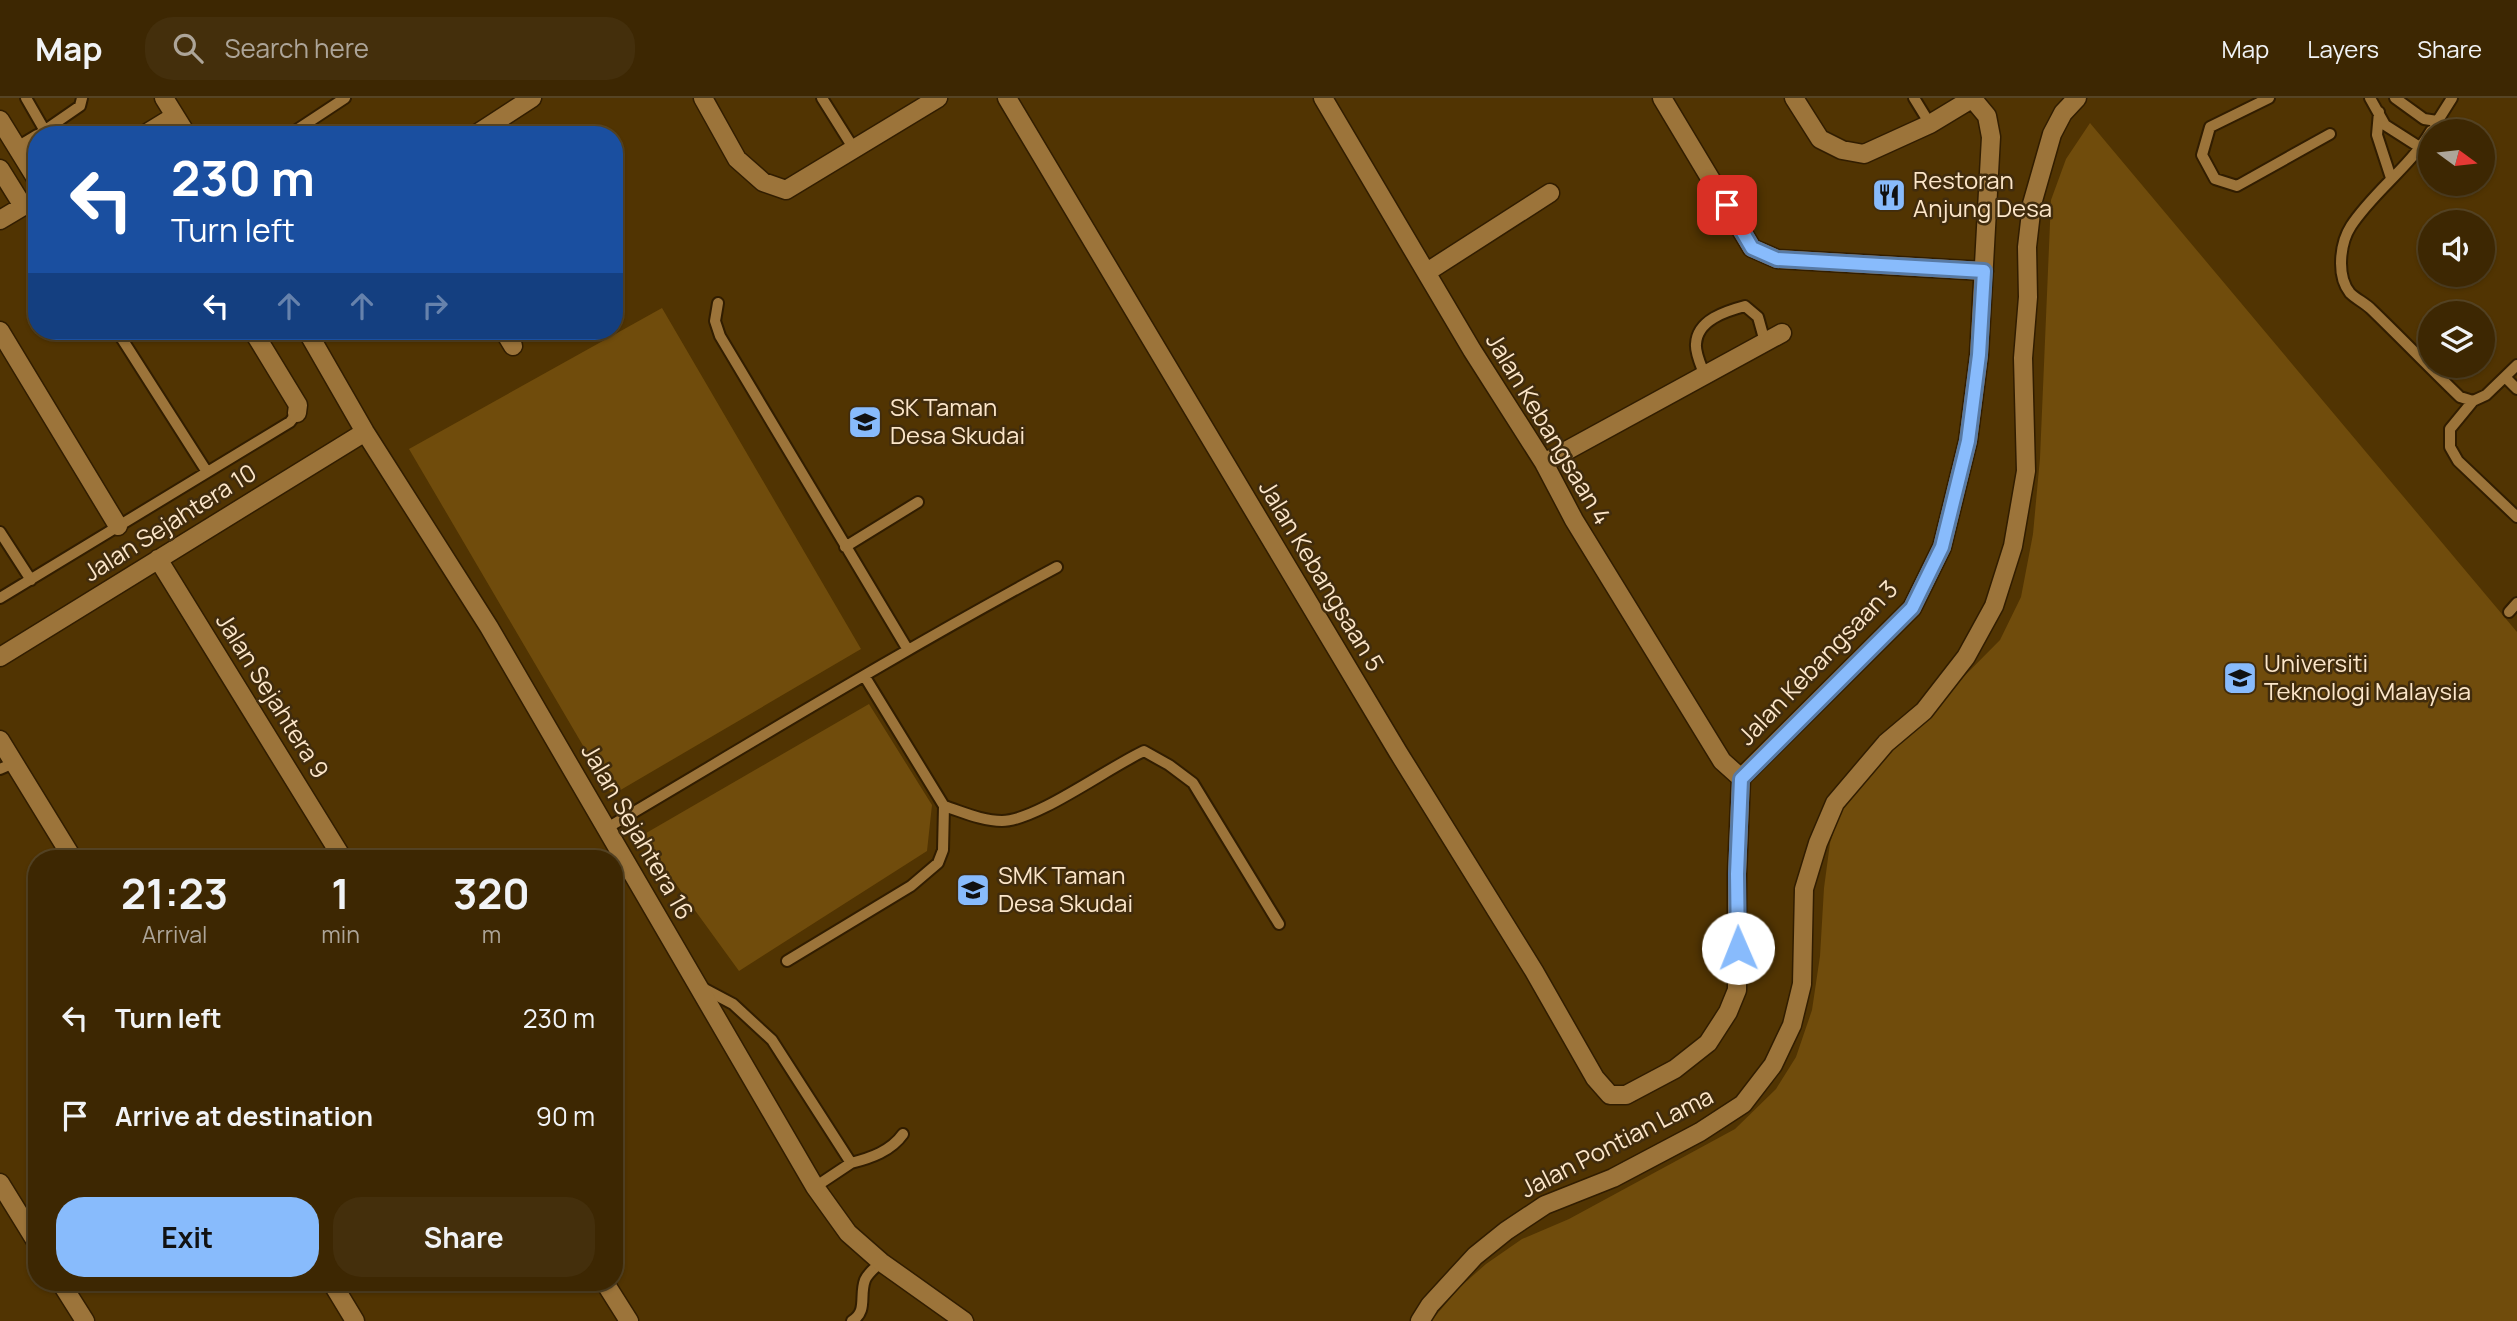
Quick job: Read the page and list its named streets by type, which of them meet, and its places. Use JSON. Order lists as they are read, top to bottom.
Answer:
{
  "streets": {
    "street": [
      "Jalan Kebangsaan 4",
      "Jalan Sejahtera 10",
      "Jalan Kebangsaan 5",
      "Jalan Kebangsaan 3",
      "Jalan Sejahtera 9",
      "Jalan Sejahtera 16",
      "Jalan Pontian Lama"
    ]
  },
  "crossings": [
    ["Jalan Kebangsaan 4", "Jalan Kebangsaan 3"],
    ["Jalan Sejahtera 10", "Jalan Sejahtera 9"],
    ["Jalan Sejahtera 10", "Jalan Sejahtera 16"],
    ["Jalan Kebangsaan 5", "Jalan Kebangsaan 3"]
  ],
  "places": {
    "restaurant": ["Restoran Anjung Desa"],
    "school or university": ["SK Taman Desa Skudai", "Universiti Teknologi Malaysia", "SMK Taman Desa Skudai"]
  },
  "north": "right",
  "page": {
    "header": "Map",
    "search": "Search here",
    "nav": ["Map", "Layers", "Share"],
    "turn": ["230 m", "Turn left"],
    "eta": [
      "21:23",
      "Arrival",
      "1",
      "min",
      "320",
      "m"
    ],
    "list": [
      {
        "name": "Turn left",
        "value": "230 m"
      },
      {
        "name": "Arrive at destination",
        "value": "90 m"
      }
    ],
    "buttons": ["Exit", "Share"]
  }
}
